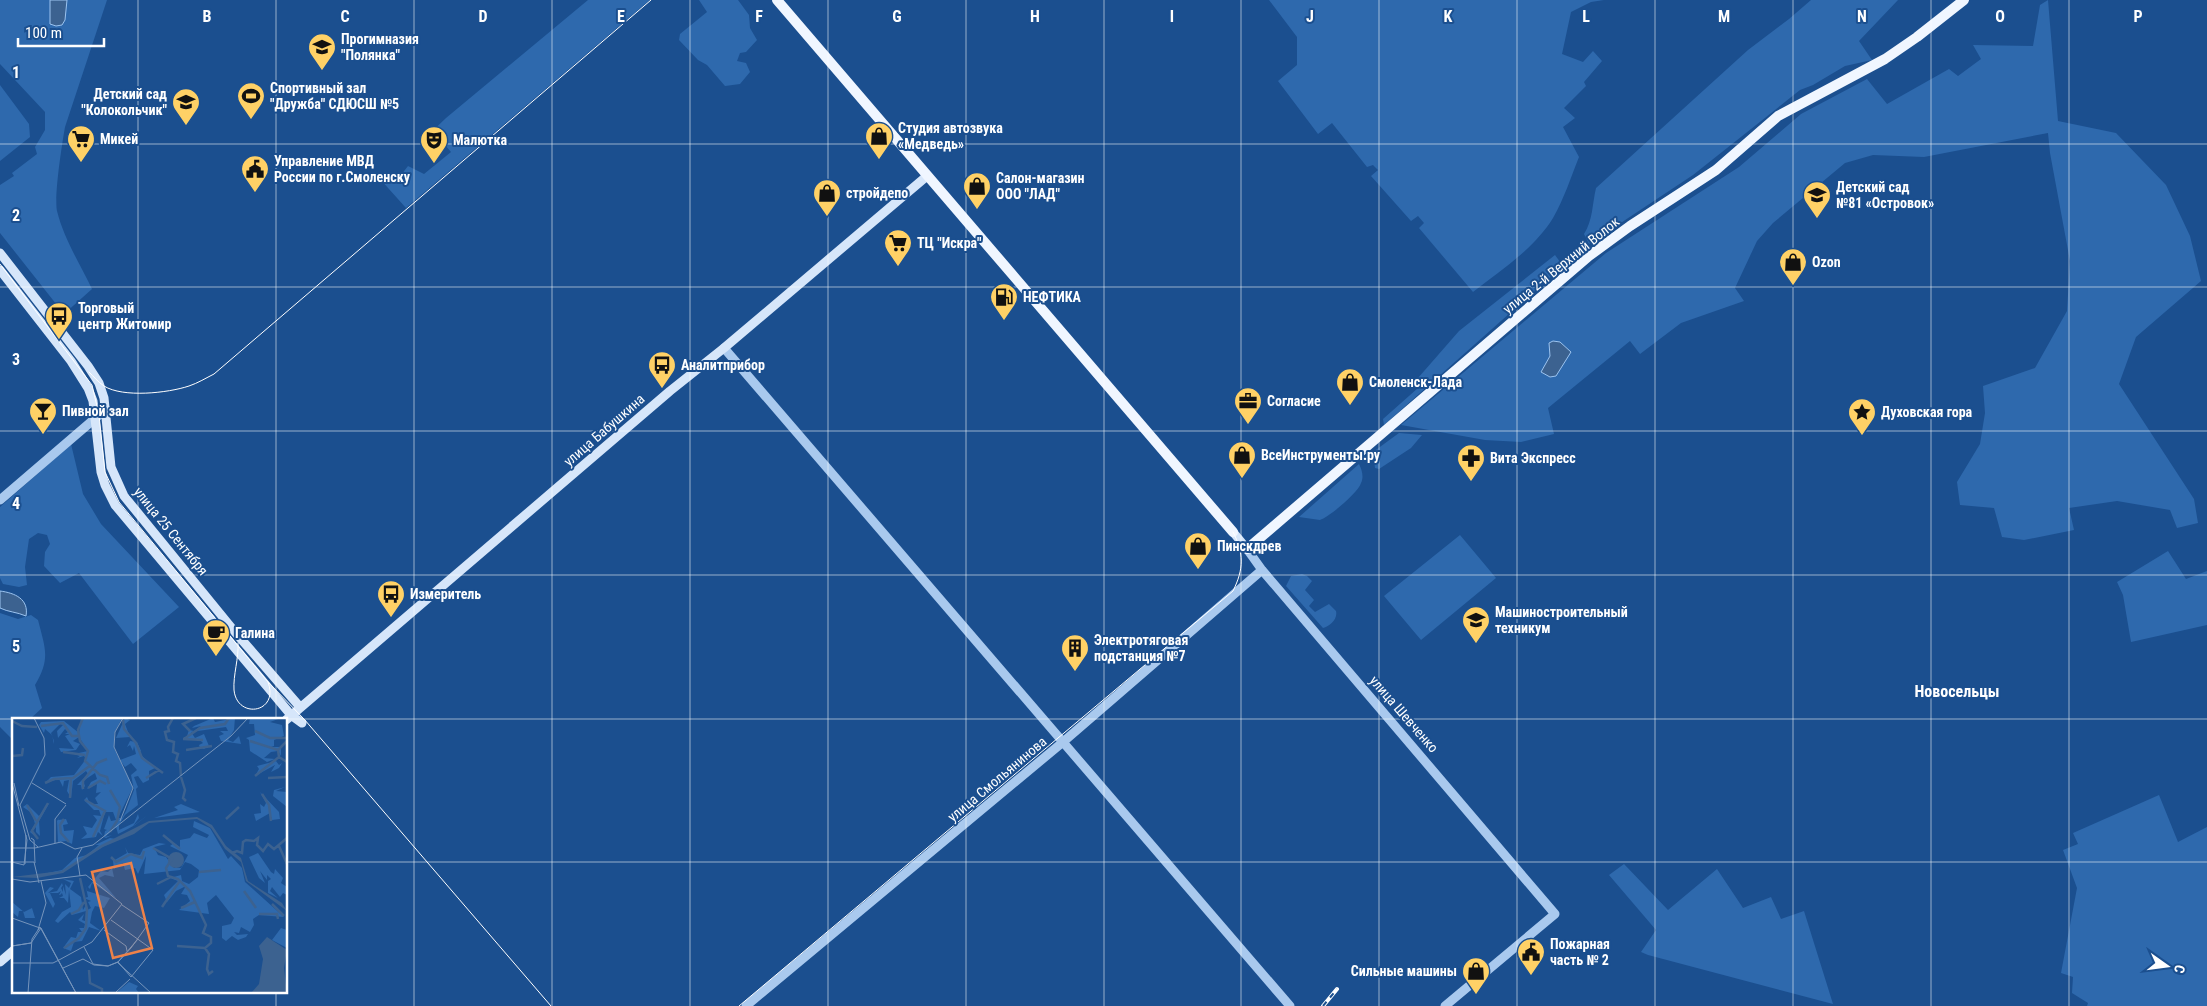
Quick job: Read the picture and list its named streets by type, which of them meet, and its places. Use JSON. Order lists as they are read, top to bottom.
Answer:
{
  "streets": {
    "main road": [
      "улица 2-й Верхний Волок",
      "улица Бабушкина",
      "улица 25 Сентября",
      "улица Шевченко"
    ],
    "street": ["улица Смольянинова"]
  },
  "crossings": [
    ["улица 2-й Верхний Волок", "улица Шевченко"],
    ["улица Бабушкина", "улица 25 Сентября"],
    ["улица Шевченко", "улица Смольянинова"]
  ],
  "districts": ["Новосельцы"],
  "places": {
    "school or university": [
      "Прогимназия \"Полянка\"",
      "Детский сад \"Колокольчик\"",
      "Детский сад №81 «Островок»",
      "Машиностроительный техникум"
    ],
    "sports": ["Спортивный зал \"Дружба\" СДЮСШ №5"],
    "shop": [
      "Студия автозвука «Медведь»",
      "Салон-магазин ООО \"ЛАД\"",
      "стройдепо",
      "Ozon",
      "Смоленск-Лада",
      "ВсеИнструменты.ру",
      "Пинскдрев",
      "Сильные машины"
    ],
    "supermarket": ["Микей", "ТЦ \"Искра\""],
    "theatre": ["Малютка"],
    "public building": ["Управление МВД России по г.Смоленску", "Пожарная часть № 2"],
    "fuel station": ["НЕФТИКА"],
    "bus stop": ["Торговый центр Житомир", "Аналитприбор", "Измеритель"],
    "office": ["Согласие"],
    "bar": ["Пивной зал"],
    "place": ["Духовская гора"],
    "pharmacy": ["Вита Экспресс"],
    "cafe": ["Галина"],
    "building": ["Электротяговая подстанция №7"]
  },
  "scale_bar": "100 m",
  "north": "right",
  "grid": {
    "columns": [
      "B",
      "C",
      "D",
      "E",
      "F",
      "G",
      "H",
      "I",
      "J",
      "K",
      "L",
      "M",
      "N",
      "O",
      "P"
    ],
    "rows": [
      "1",
      "2",
      "3",
      "4",
      "5"
    ]
  }
}
